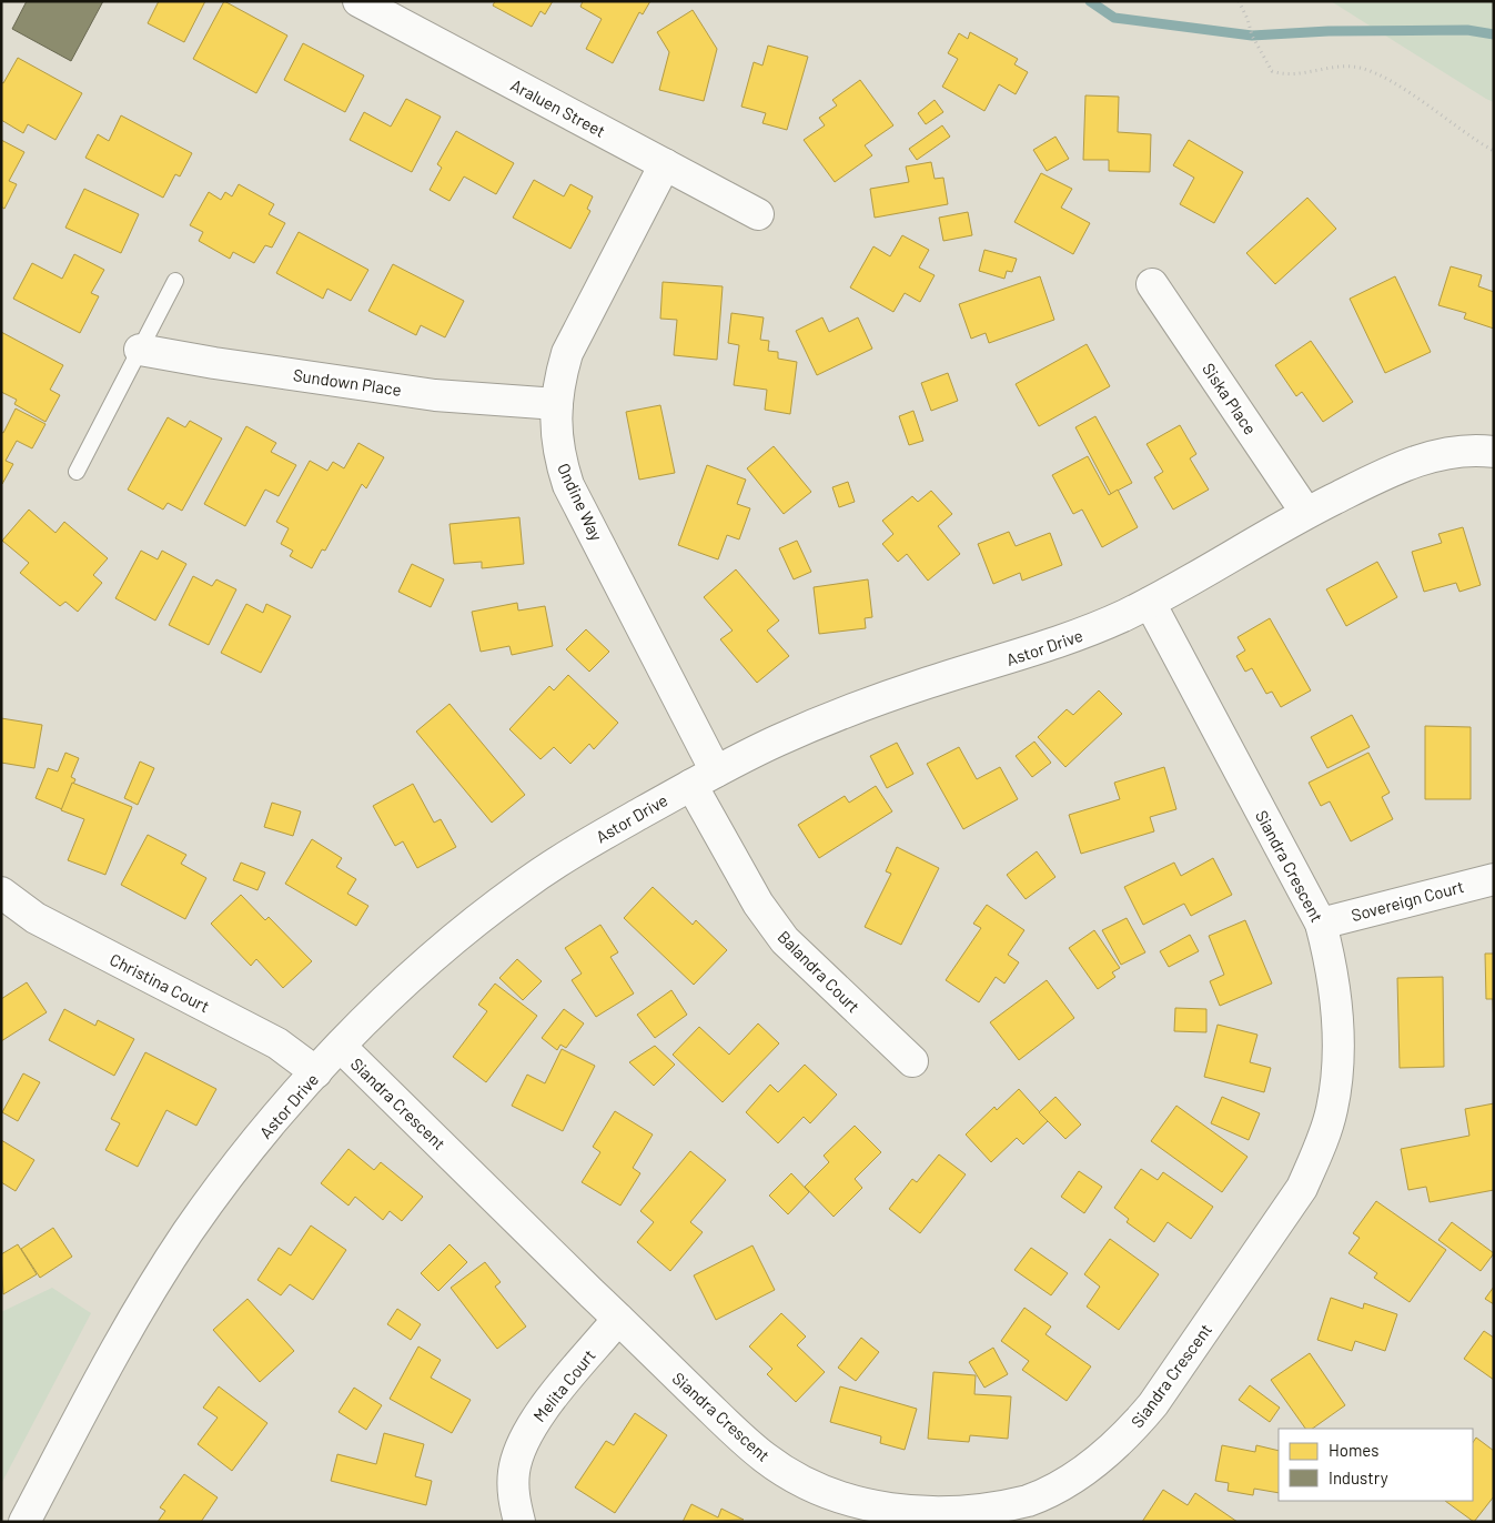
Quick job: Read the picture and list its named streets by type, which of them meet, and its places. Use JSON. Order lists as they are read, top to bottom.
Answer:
{
  "streets": {
    "street": [
      "Araluen Street",
      "Sundown Place",
      "Siska Place",
      "Ondine Way",
      "Astor Drive",
      "Siandra Crescent",
      "Sovereign Court",
      "Balandra Court",
      "Christina Court",
      "Melita Court"
    ]
  },
  "crossings": [
    ["Araluen Street", "Ondine Way"],
    ["Sundown Place", "Ondine Way"],
    ["Siska Place", "Astor Drive"],
    ["Ondine Way", "Astor Drive"],
    ["Ondine Way", "Balandra Court"],
    ["Astor Drive", "Siandra Crescent"],
    ["Astor Drive", "Balandra Court"],
    ["Astor Drive", "Christina Court"],
    ["Siandra Crescent", "Sovereign Court"],
    ["Siandra Crescent", "Melita Court"]
  ],
  "legend": ["Homes", "Industry"]
}
